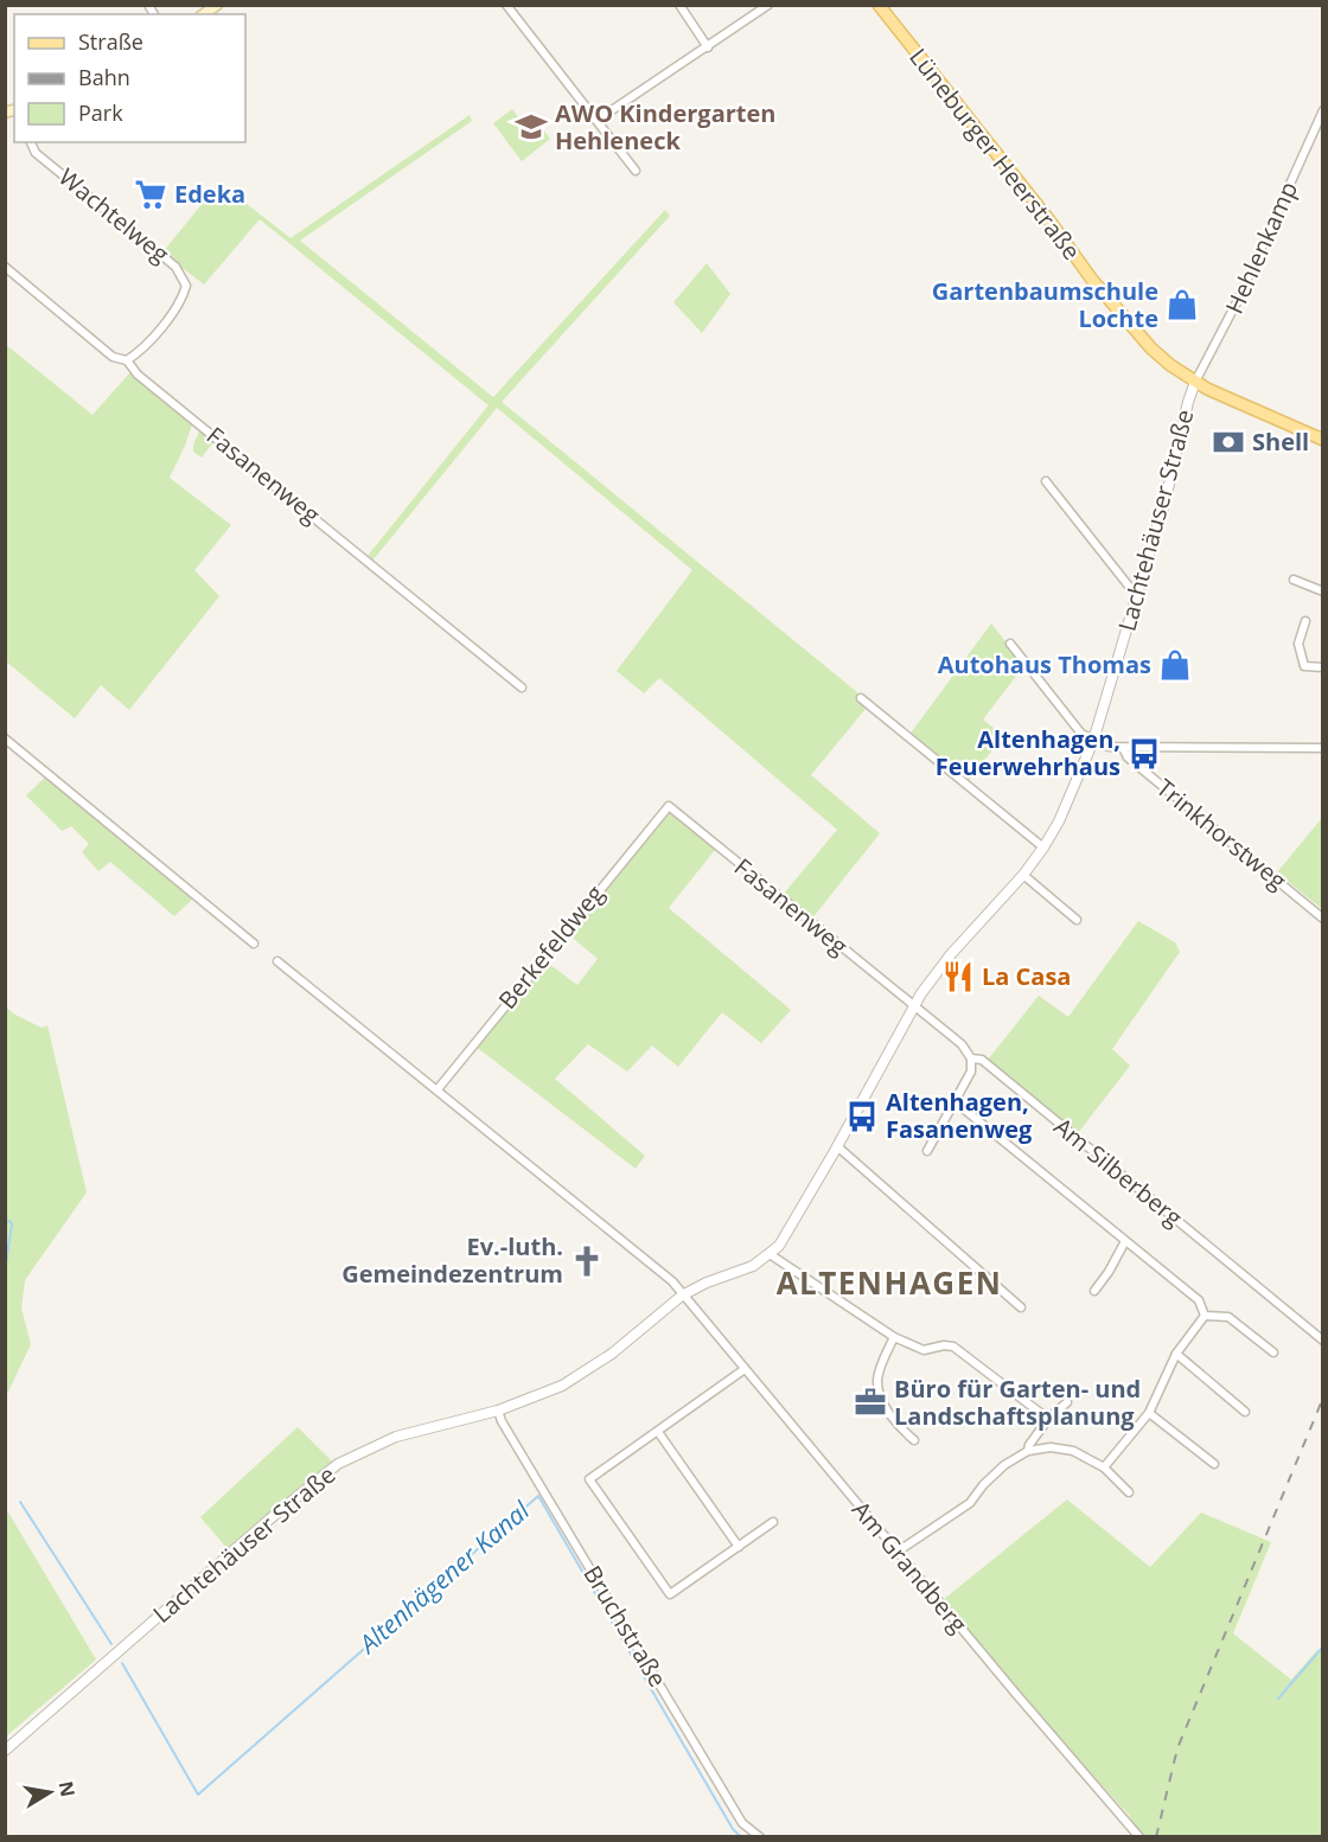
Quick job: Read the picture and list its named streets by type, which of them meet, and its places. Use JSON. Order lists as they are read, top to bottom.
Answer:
{
  "streets": {
    "main road": ["Lüneburger Heerstraße"],
    "street": [
      "Wachtelweg",
      "Hehlenkamp",
      "Fasanenweg",
      "Lachtehäuser Straße",
      "Trinkhorstweg",
      "Berkefeldweg",
      "Am Silberberg",
      "Am Grandberg",
      "Bruchstraße"
    ]
  },
  "crossings": [
    ["Lüneburger Heerstraße", "Hehlenkamp"],
    ["Lüneburger Heerstraße", "Lachtehäuser Straße"],
    ["Wachtelweg", "Fasanenweg"],
    ["Hehlenkamp", "Lachtehäuser Straße"],
    ["Fasanenweg", "Lachtehäuser Straße"],
    ["Fasanenweg", "Berkefeldweg"],
    ["Fasanenweg", "Am Silberberg"],
    ["Lachtehäuser Straße", "Am Silberberg"],
    ["Lachtehäuser Straße", "Am Grandberg"],
    ["Lachtehäuser Straße", "Bruchstraße"]
  ],
  "districts": ["ALTENHAGEN"],
  "water": ["Altenhägener Kanal"],
  "places": {
    "school or university": ["AWO Kindergarten Hehleneck"],
    "supermarket": ["Edeka"],
    "shop": ["Gartenbaumschule Lochte", "Autohaus Thomas"],
    "bank": ["Shell"],
    "bus stop": ["Altenhagen, Feuerwehrhaus", "Altenhagen, Fasanenweg"],
    "restaurant": ["La Casa"],
    "church": ["Ev.-luth. Gemeindezentrum"],
    "office": ["Büro für Garten- und Landschaftsplanung"]
  },
  "legend": ["Straße", "Bahn", "Park"],
  "north": "right"
}
